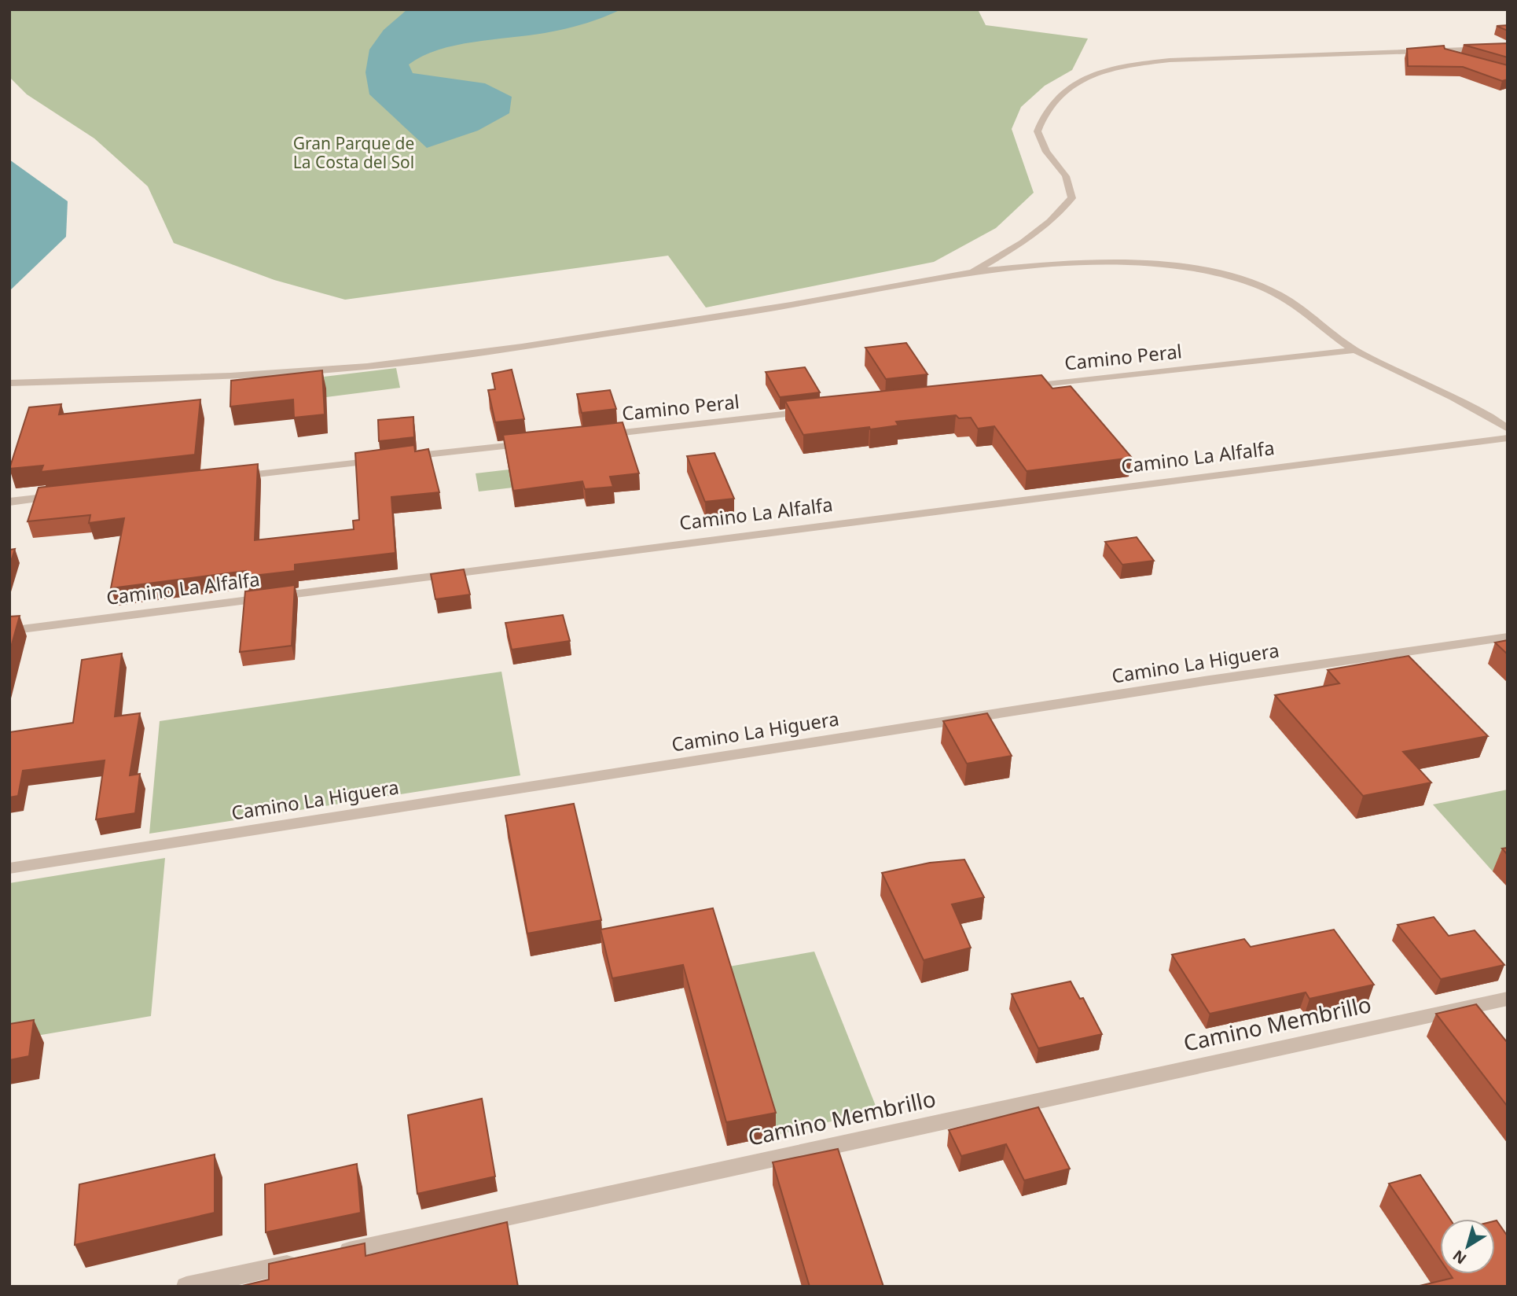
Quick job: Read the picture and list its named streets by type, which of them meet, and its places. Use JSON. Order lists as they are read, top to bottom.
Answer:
{
  "streets": {
    "street": [
      "Camino Peral",
      "Camino La Alfalfa",
      "Camino La Higuera",
      "Camino Membrillo"
    ]
  },
  "parks": ["Gran Parque de La Costa del Sol"],
  "north": "bottom left"
}
